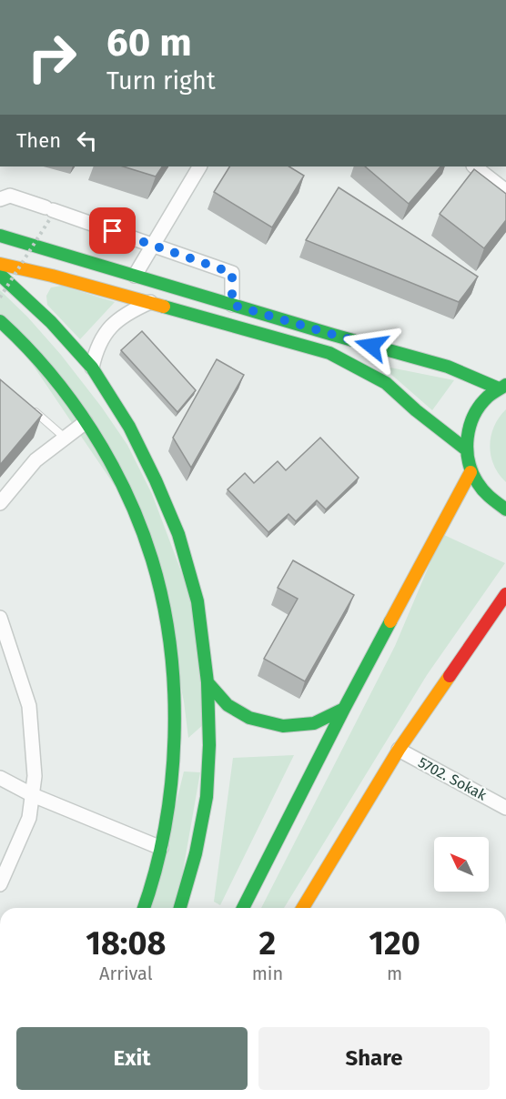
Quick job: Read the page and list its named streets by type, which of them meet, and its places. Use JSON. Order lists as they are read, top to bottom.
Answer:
{
  "streets": {
    "street": ["5702. Sokak"]
  },
  "north": "top left",
  "page": {
    "turn": ["60 m", "Turn right"],
    "then": "Then",
    "eta": [
      "18:08",
      "Arrival",
      "2",
      "min",
      "120",
      "m"
    ],
    "buttons": ["Exit", "Share"]
  }
}
